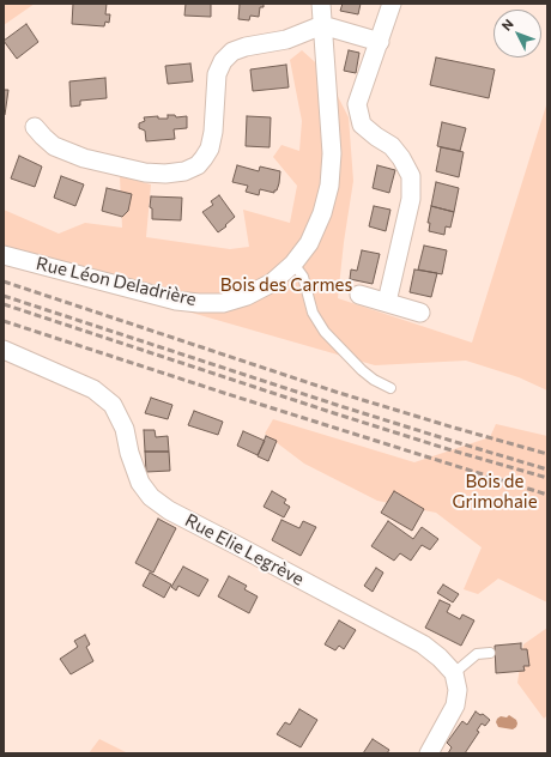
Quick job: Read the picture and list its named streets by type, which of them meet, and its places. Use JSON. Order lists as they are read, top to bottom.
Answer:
{
  "streets": {
    "street": ["Rue Léon Deladrière", "Rue Elie Legrève"]
  },
  "parks": ["Bois des Carmes", "Bois de Grimohaie"],
  "north": "top left"
}
